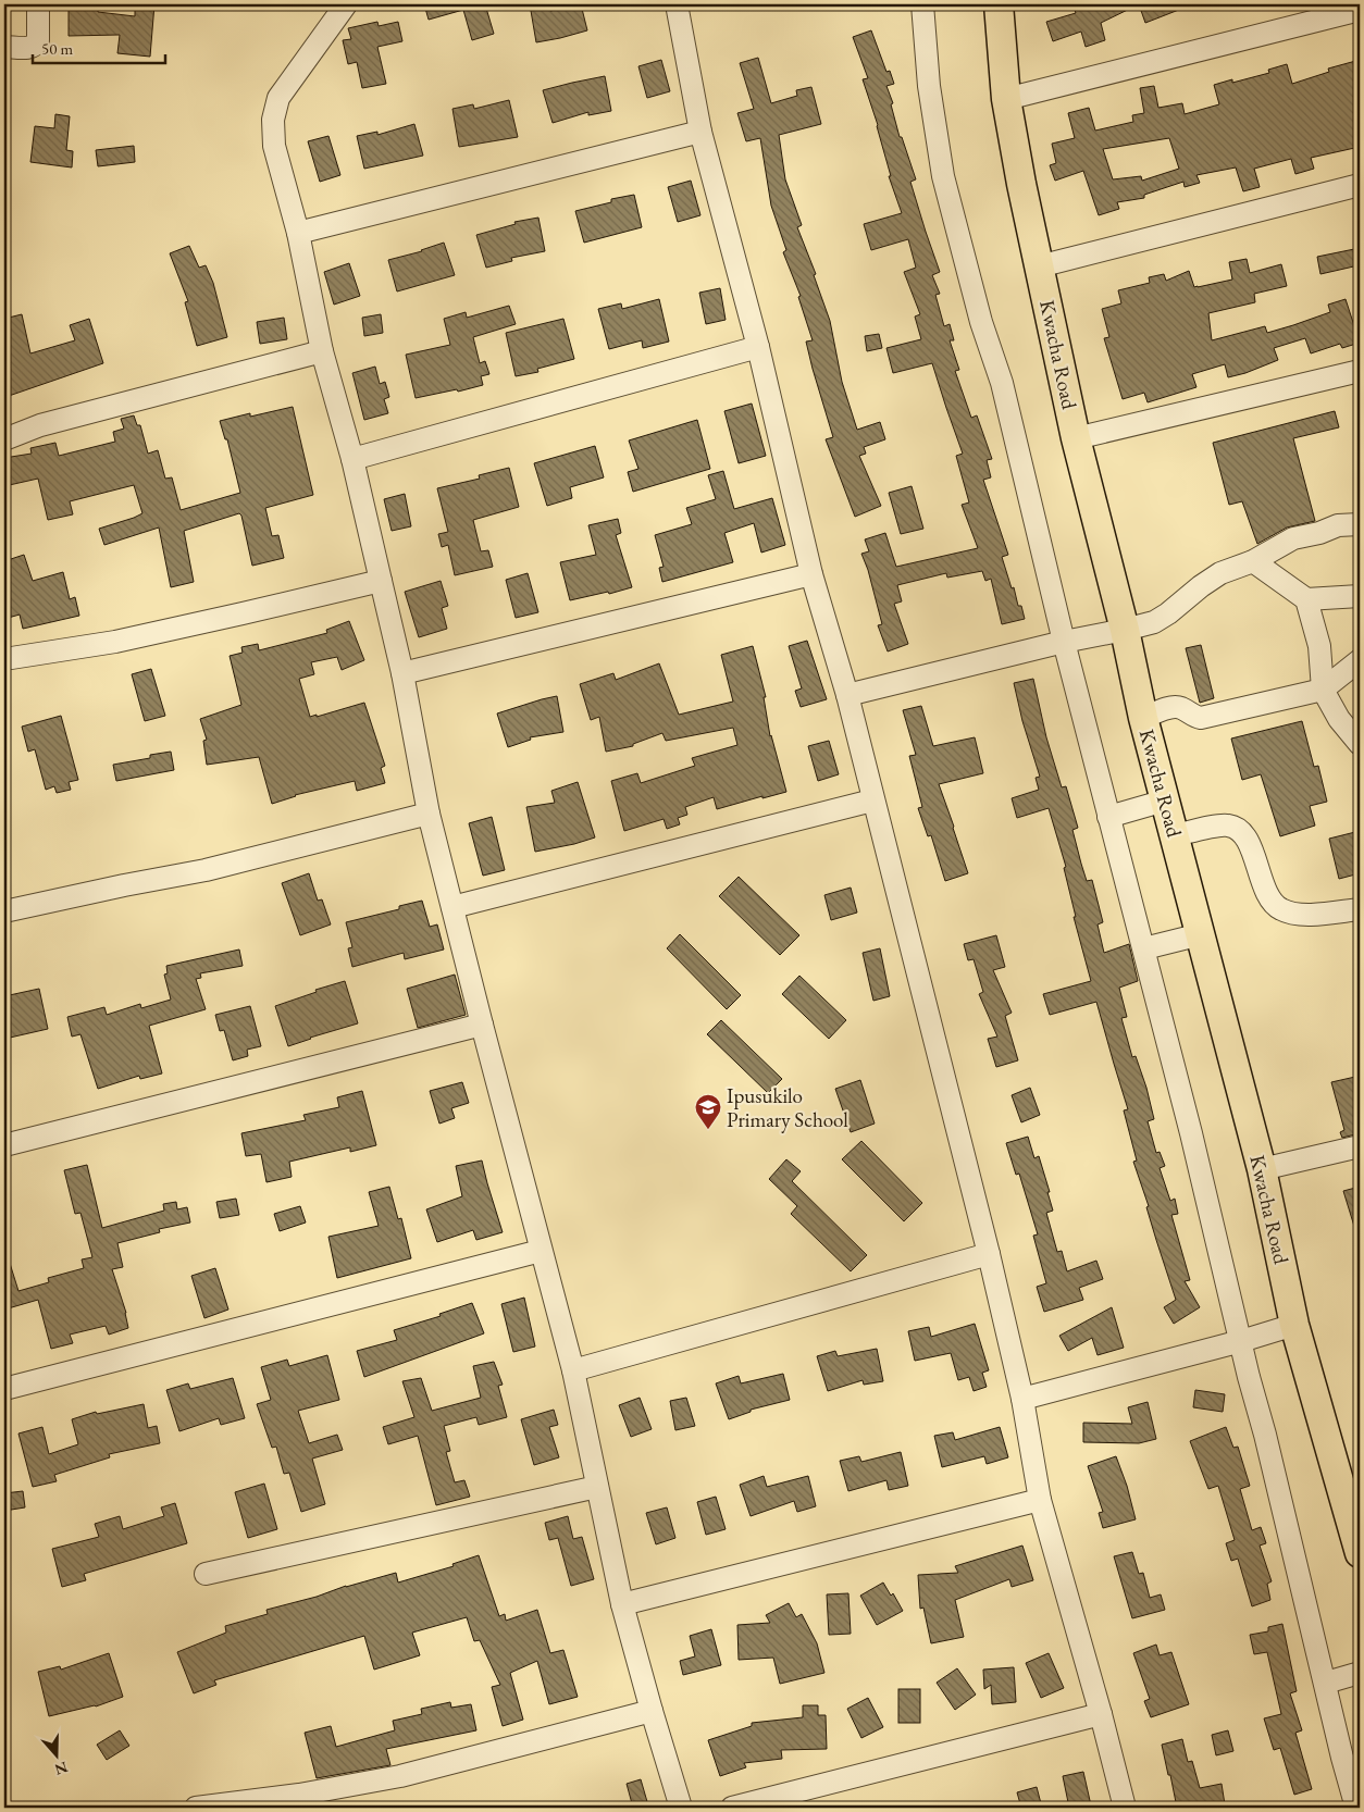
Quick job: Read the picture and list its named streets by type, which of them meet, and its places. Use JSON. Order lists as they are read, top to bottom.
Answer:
{
  "streets": {
    "main road": ["Kwacha Road"]
  },
  "places": {
    "school or university": ["Ipusukilo Primary School"]
  },
  "scale_bar": "50 m",
  "north": "bottom"
}
